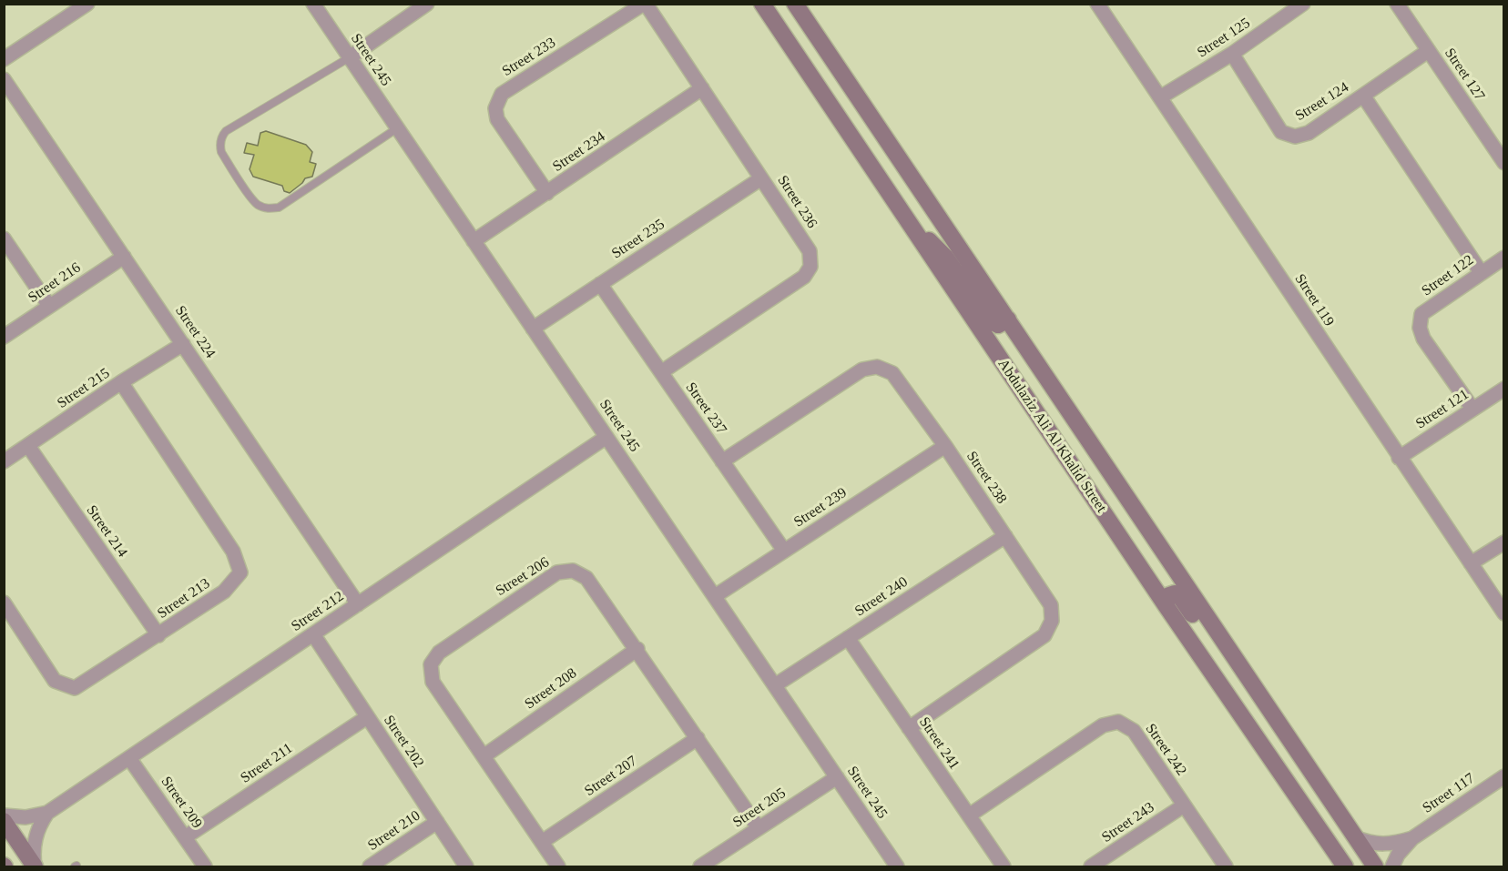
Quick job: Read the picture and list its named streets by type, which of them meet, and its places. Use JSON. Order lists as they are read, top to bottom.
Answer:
{
  "streets": {
    "street": [
      "Street 125",
      "Street 233",
      "Street 245",
      "Street 127",
      "Street 124",
      "Street 234",
      "Street 236",
      "Street 235",
      "Street 122",
      "Street 216",
      "Street 119",
      "Street 224",
      "Street 215",
      "Street 237",
      "Street 121",
      "Abdulaziz Ali Al Khalid Street",
      "Street 238",
      "Street 239",
      "Street 214",
      "Street 206",
      "Street 240",
      "Street 213",
      "Street 212",
      "Street 208",
      "Street 202",
      "Street 241",
      "Street 242",
      "Street 211",
      "Street 207",
      "Street 117",
      "Street 209",
      "Street 205",
      "Street 243",
      "Street 210"
    ]
  },
  "crossings": [
    ["Street 125", "Street 124"],
    ["Street 125", "Street 119"],
    ["Street 233", "Street 234"],
    ["Street 233", "Street 236"],
    ["Street 245", "Street 234"],
    ["Street 245", "Street 235"],
    ["Street 245", "Street 239"],
    ["Street 245", "Street 240"],
    ["Street 245", "Street 212"],
    ["Street 245", "Street 205"],
    ["Street 127", "Street 124"],
    ["Street 234", "Street 236"],
    ["Street 236", "Street 235"],
    ["Street 236", "Street 237"],
    ["Street 235", "Street 237"],
    ["Street 122", "Street 121"],
    ["Street 216", "Street 224"],
    ["Street 119", "Street 121"],
    ["Street 224", "Street 215"],
    ["Street 224", "Street 212"],
    ["Street 215", "Street 214"],
    ["Street 215", "Street 213"],
    ["Street 237", "Street 238"],
    ["Street 237", "Street 239"],
    ["Abdulaziz Ali Al Khalid Street", "Street 117"],
    ["Street 238", "Street 239"],
    ["Street 238", "Street 240"],
    ["Street 238", "Street 241"],
    ["Street 214", "Street 213"],
    ["Street 206", "Street 208"],
    ["Street 206", "Street 207"],
    ["Street 206", "Street 205"],
    ["Street 240", "Street 241"],
    ["Street 212", "Street 202"],
    ["Street 212", "Street 209"],
    ["Street 202", "Street 211"],
    ["Street 202", "Street 210"],
    ["Street 241", "Street 242"],
    ["Street 242", "Street 243"],
    ["Street 211", "Street 209"]
  ]
}
